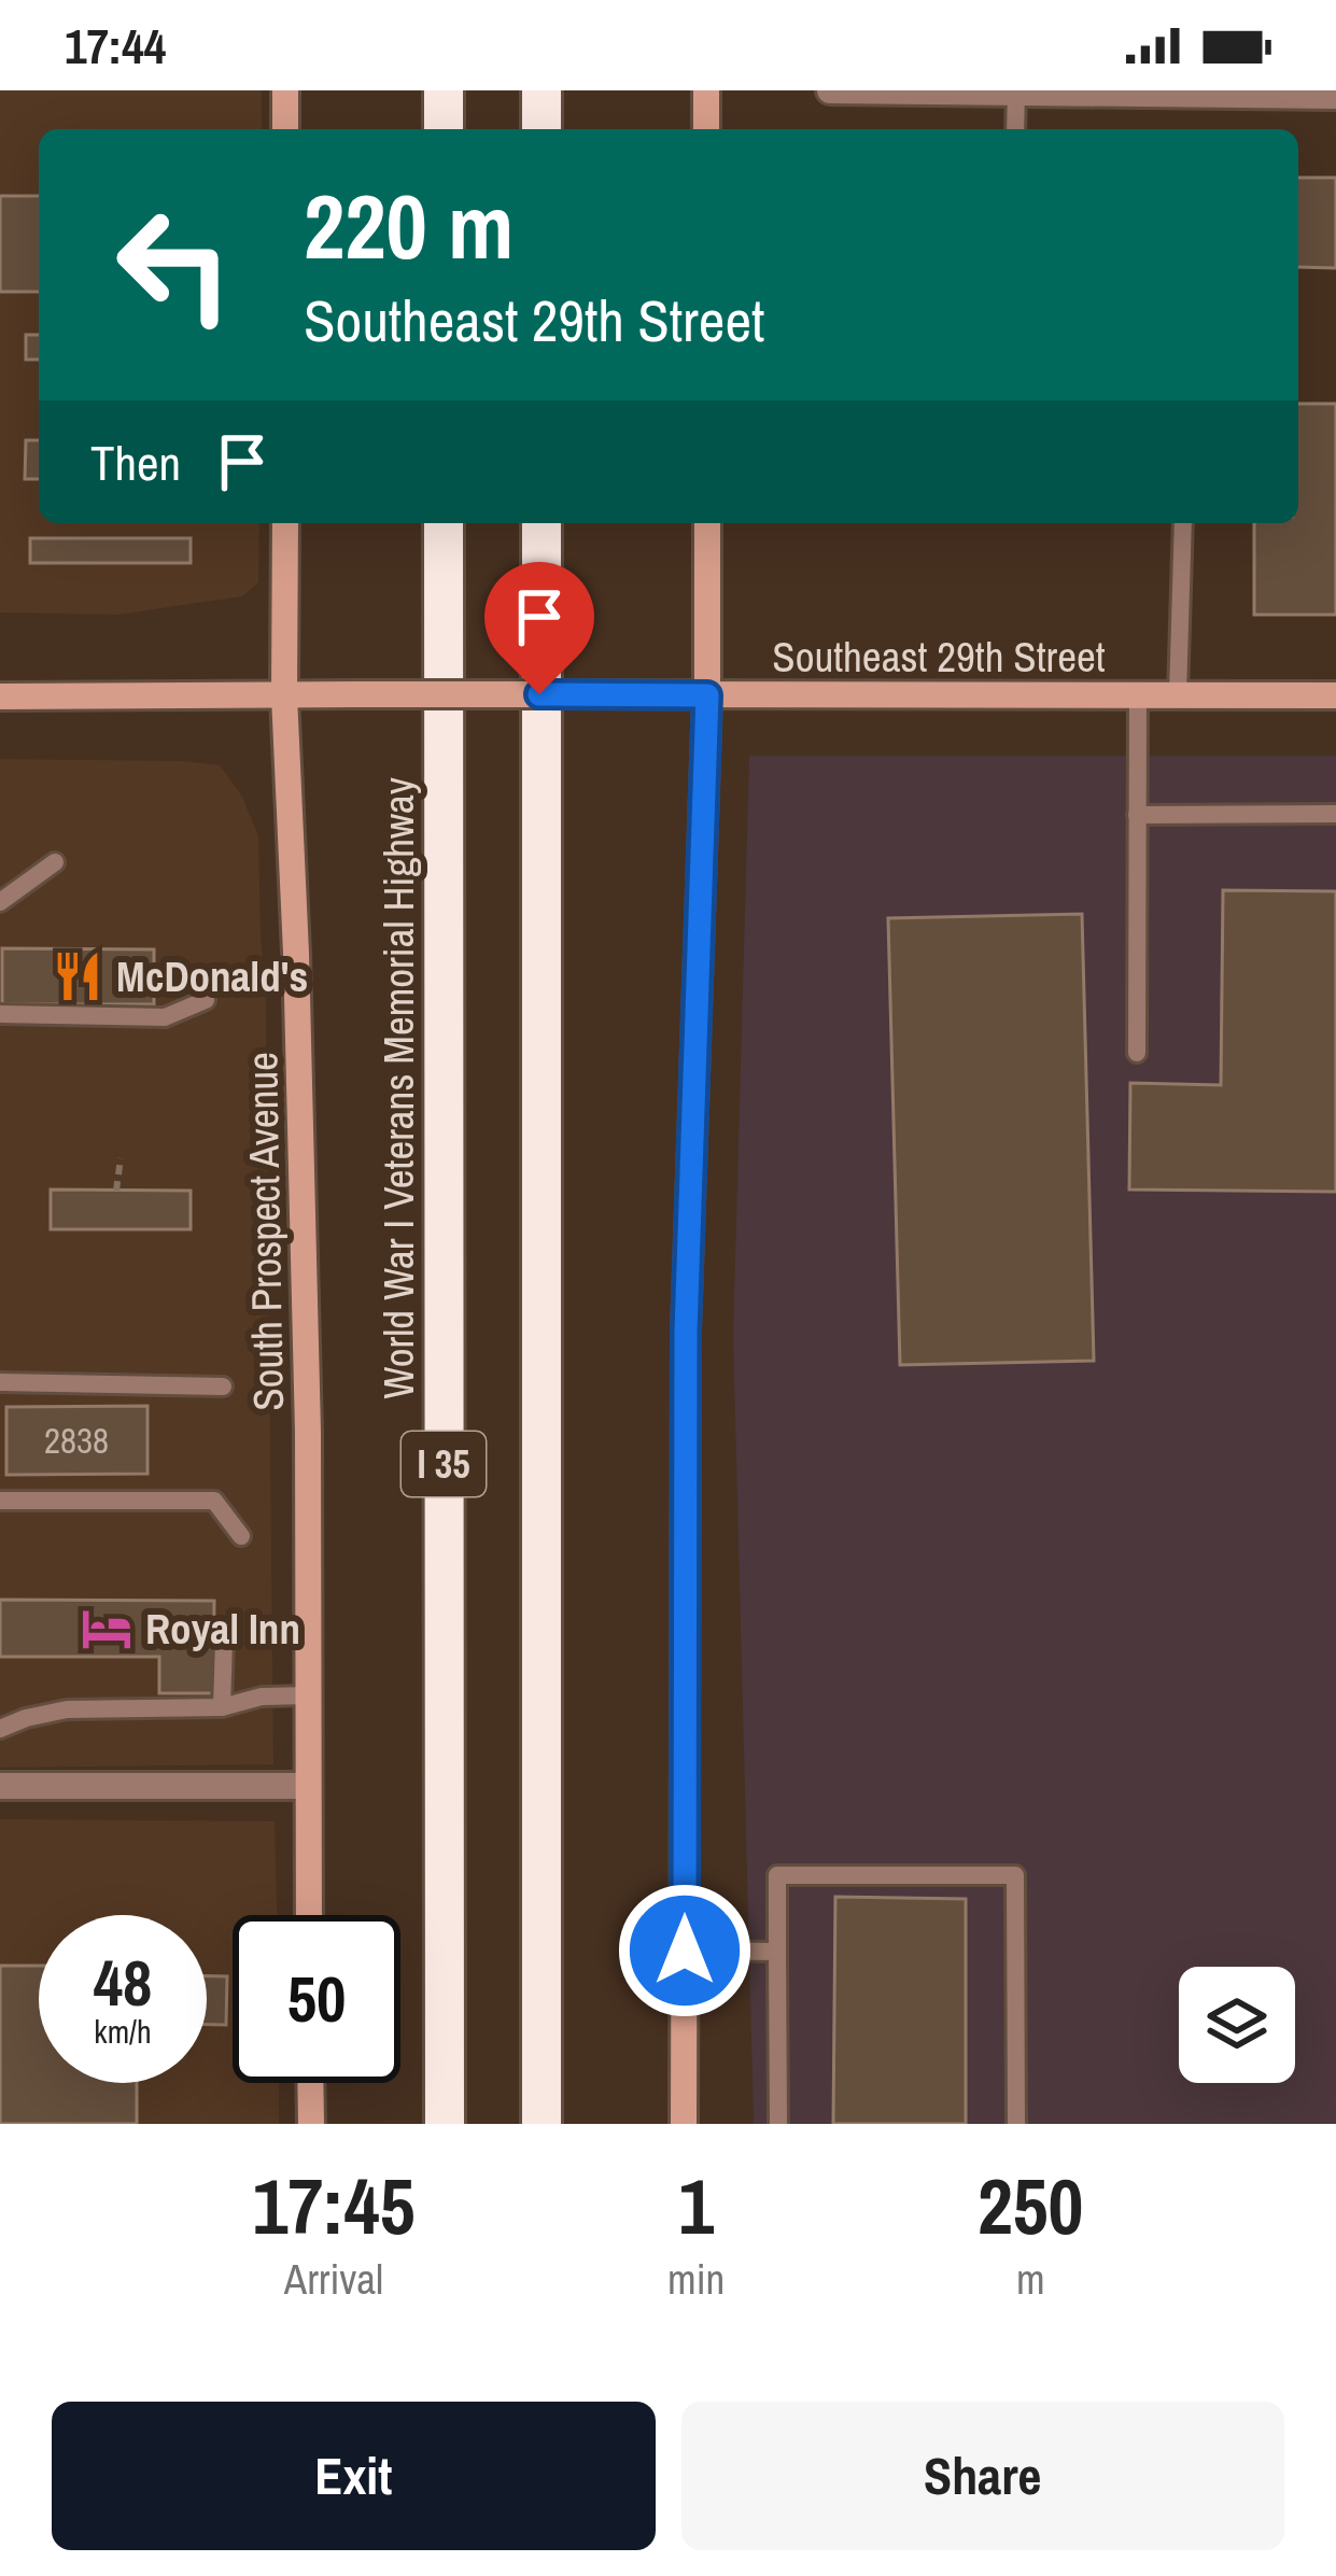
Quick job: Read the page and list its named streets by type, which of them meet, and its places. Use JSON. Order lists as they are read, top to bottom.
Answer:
{
  "streets": {
    "highway": ["World War I Veterans Memorial Highway", "I 35"],
    "main road": ["Southeast 29th Street", "South Prospect Avenue"]
  },
  "crossings": [
    ["Southeast 29th Street", "South Prospect Avenue"]
  ],
  "places": {
    "restaurant": ["McDonald's"],
    "hotel": ["Royal Inn"]
  },
  "house_numbers": ["2838"],
  "page": {
    "status": "17:44",
    "turn": ["220 m", "Southeast 29th Street"],
    "then": "Then",
    "speed": "48 km/h",
    "limit": "50",
    "eta": [
      "17:45",
      "Arrival",
      "1",
      "min",
      "250",
      "m"
    ],
    "buttons": ["Exit", "Share"]
  }
}
